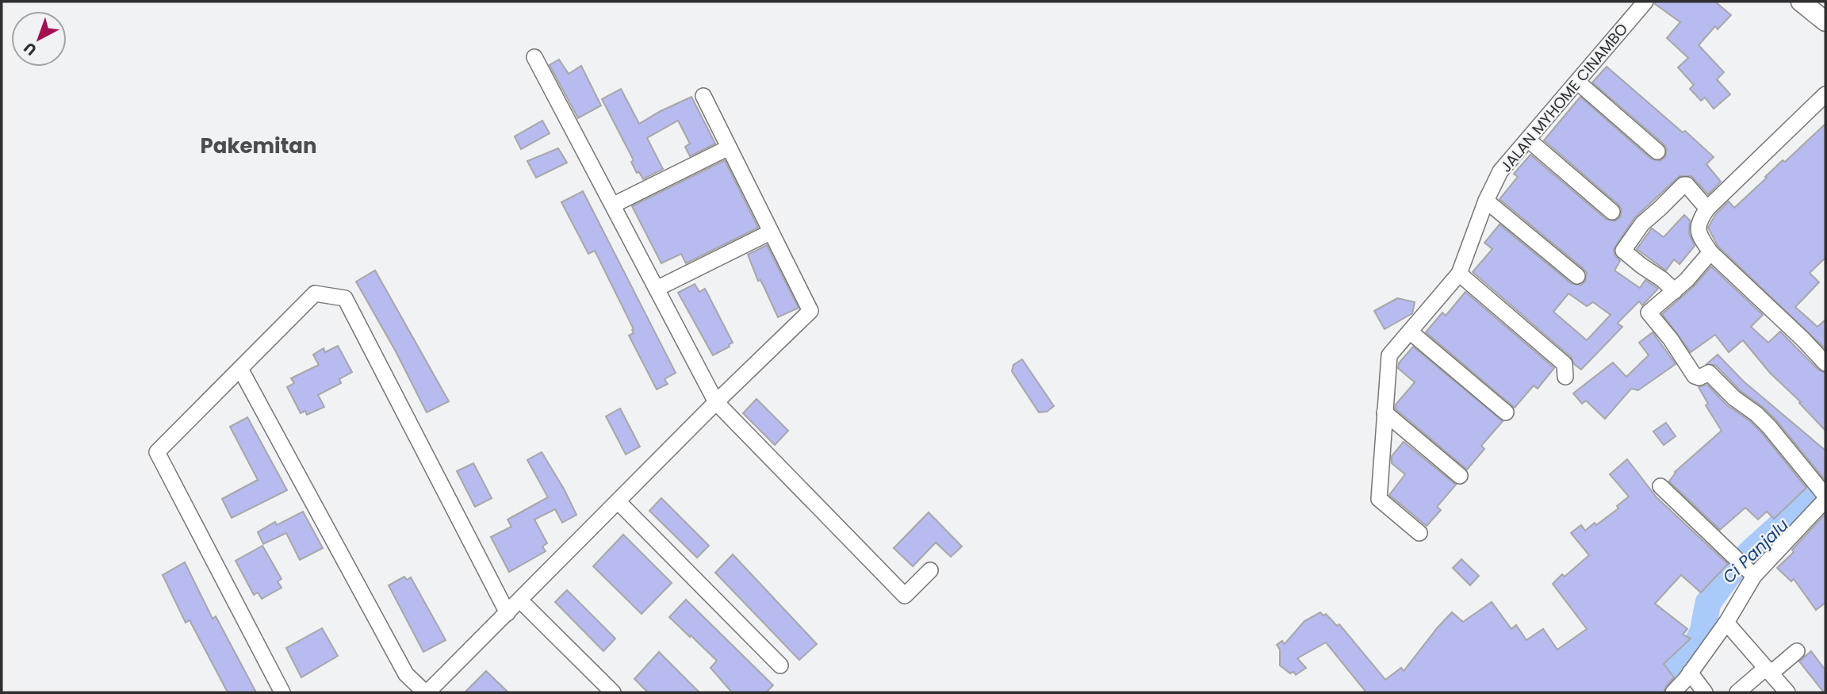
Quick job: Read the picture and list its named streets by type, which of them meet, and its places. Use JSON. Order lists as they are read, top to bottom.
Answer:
{
  "streets": {
    "street": ["JALAN MYHOME CINAMBO"]
  },
  "districts": ["Pakemitan"],
  "water": ["Ci Panjalu"],
  "north": "bottom left"
}
